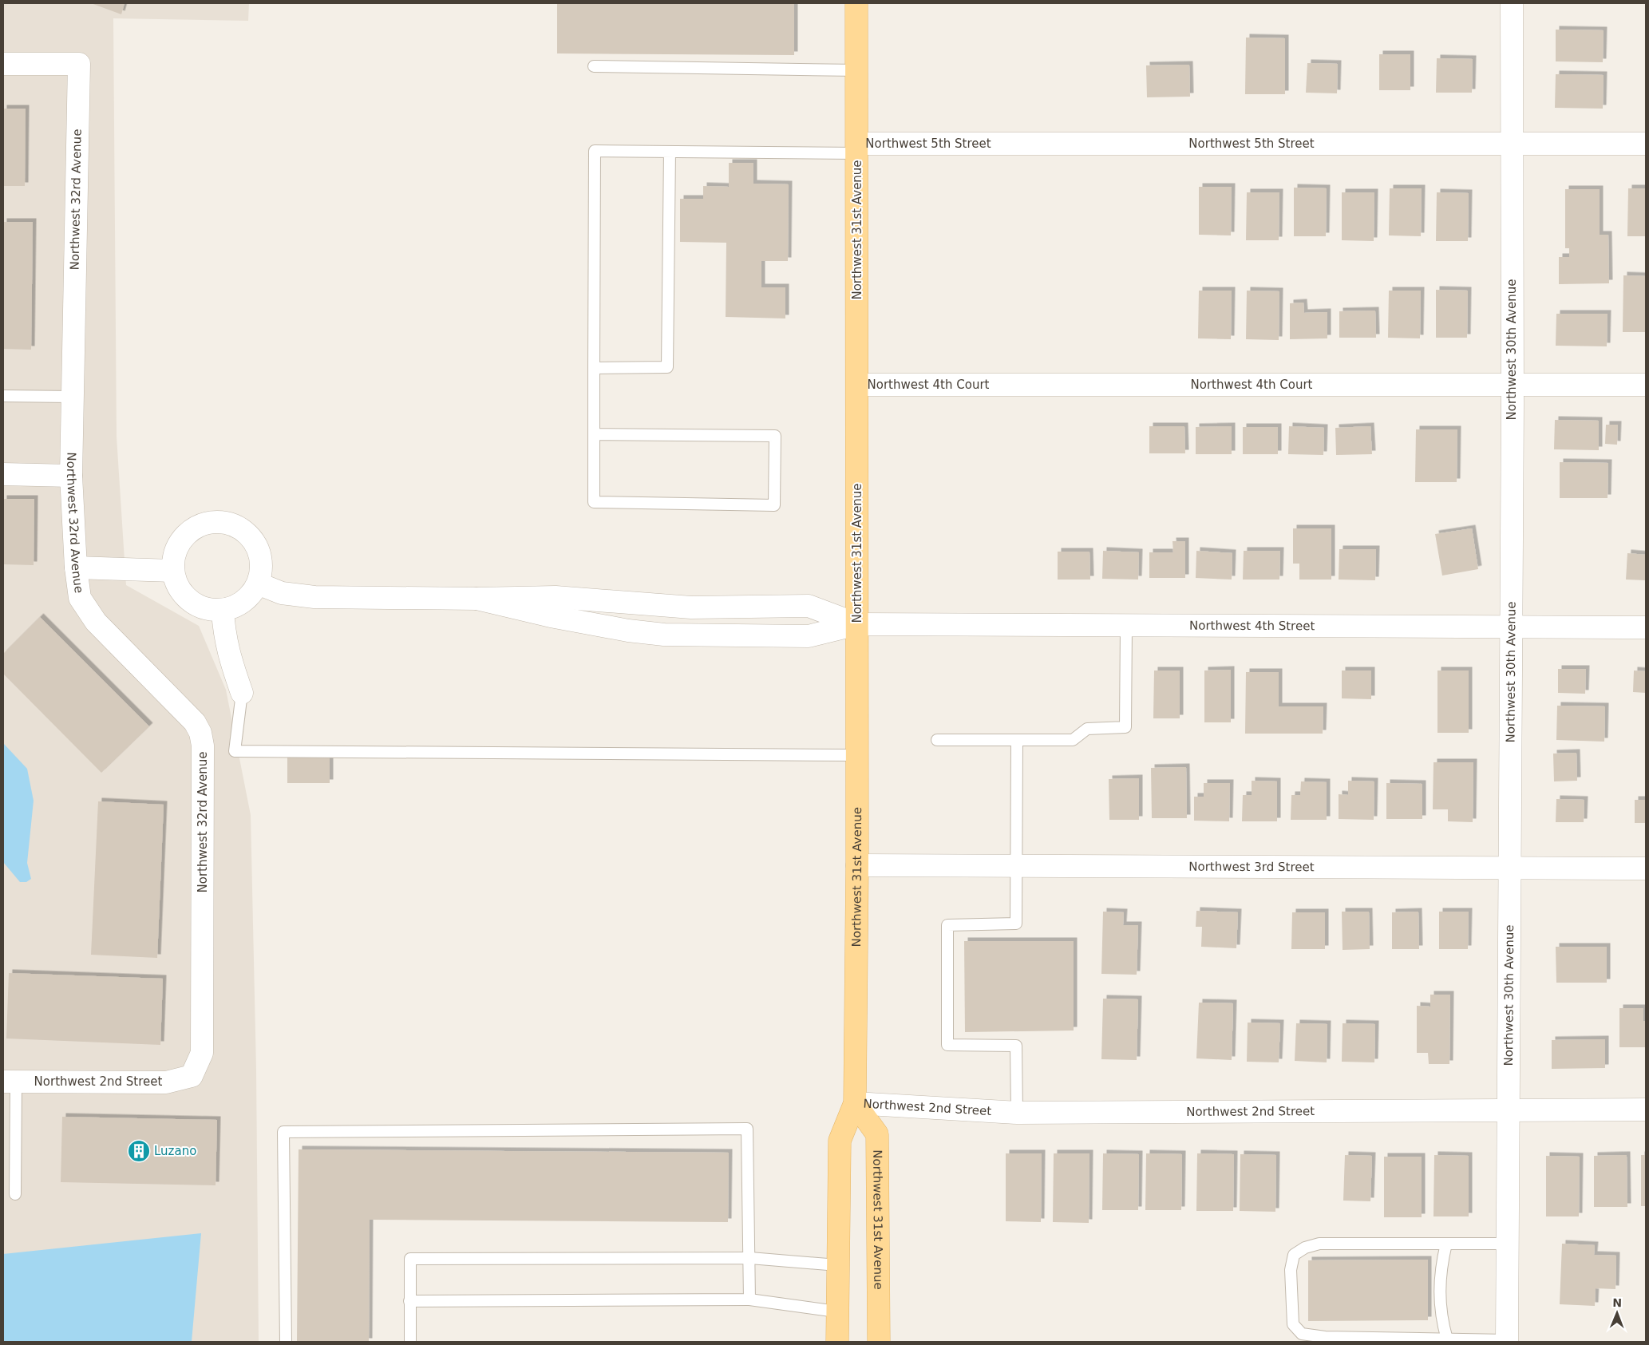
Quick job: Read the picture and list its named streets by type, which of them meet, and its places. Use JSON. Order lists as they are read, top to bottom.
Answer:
{
  "streets": {
    "main road": ["Northwest 31st Avenue"],
    "street": [
      "Northwest 5th Street",
      "Northwest 32rd Avenue",
      "Northwest 30th Avenue",
      "Northwest 4th Court",
      "Northwest 4th Street",
      "Northwest 3rd Street",
      "Northwest 2nd Street"
    ]
  },
  "crossings": [
    ["Northwest 5th Street", "Northwest 31st Avenue"],
    ["Northwest 5th Street", "Northwest 30th Avenue"],
    ["Northwest 32rd Avenue", "Northwest 2nd Street"],
    ["Northwest 31st Avenue", "Northwest 4th Court"],
    ["Northwest 31st Avenue", "Northwest 4th Street"],
    ["Northwest 31st Avenue", "Northwest 3rd Street"],
    ["Northwest 31st Avenue", "Northwest 2nd Street"],
    ["Northwest 30th Avenue", "Northwest 4th Court"],
    ["Northwest 30th Avenue", "Northwest 4th Street"],
    ["Northwest 30th Avenue", "Northwest 3rd Street"],
    ["Northwest 30th Avenue", "Northwest 2nd Street"]
  ],
  "places": {
    "building": ["Luzano"]
  },
  "north": "top"
}
